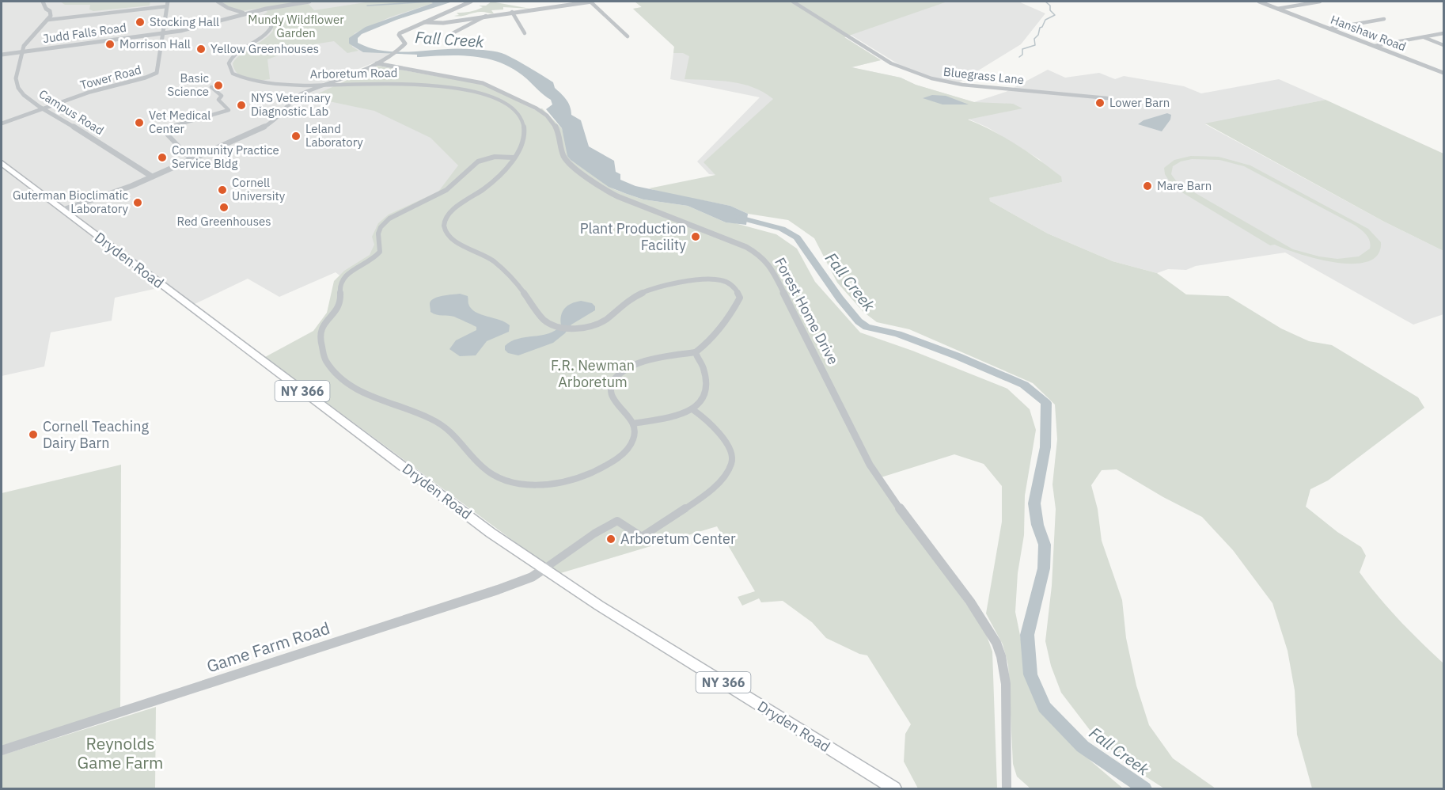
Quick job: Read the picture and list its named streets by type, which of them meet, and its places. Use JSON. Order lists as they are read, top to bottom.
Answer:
{
  "streets": {
    "main road": ["Dryden Road", "NY 366"],
    "street": [
      "Judd Falls Road",
      "Hanshaw Road",
      "Arboretum Road",
      "Bluegrass Lane",
      "Tower Road",
      "Campus Road",
      "Forest Home Drive",
      "Game Farm Road"
    ]
  },
  "crossings": [
    ["Judd Falls Road", "Tower Road"],
    ["Judd Falls Road", "Campus Road"],
    ["Tower Road", "Campus Road"],
    ["Dryden Road", "Game Farm Road"]
  ],
  "water": ["Fall Creek"],
  "parks": ["Mundy Wildflower Garden", "F.R. Newman Arboretum", "Reynolds Game Farm"],
  "places": [
    "Stocking Hall",
    "Morrison Hall",
    "Yellow Greenhouses",
    "Basic Science",
    "Lower Barn",
    "NYS Veterinary Diagnostic Lab",
    "Vet Medical Center",
    "Leland Laboratory",
    "Community Practice Service Bldg",
    "Mare Barn",
    "Cornell University",
    "Guterman Bioclimatic Laboratory",
    "Red Greenhouses",
    "Plant Production Facility",
    "Cornell Teaching Dairy Barn",
    "Arboretum Center"
  ]
}
